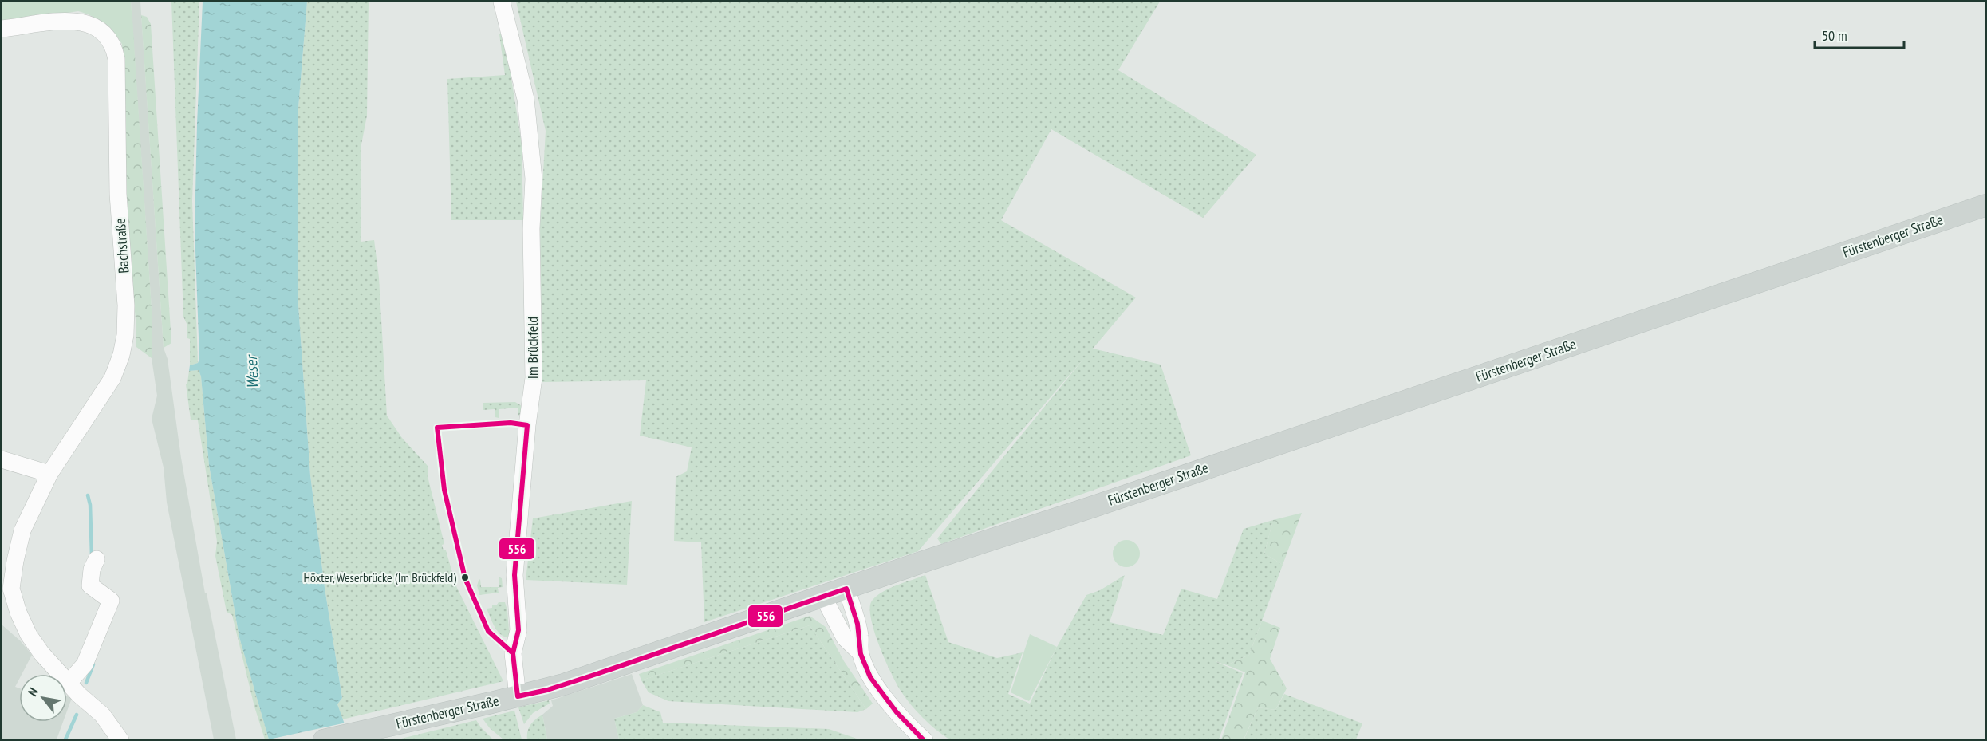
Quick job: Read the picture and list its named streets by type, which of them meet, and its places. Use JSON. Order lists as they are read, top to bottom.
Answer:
{
  "streets": {
    "main road": ["Fürstenberger Straße"],
    "street": ["Bachstraße", "Im Brückfeld"]
  },
  "crossings": [
    ["Fürstenberger Straße", "Im Brückfeld"]
  ],
  "water": ["Weser"],
  "places": ["Höxter, Weserbrücke (Im Brückfeld)"],
  "lines": ["transit line 556"],
  "scale_bar": "50 m",
  "north": "top left"
}
